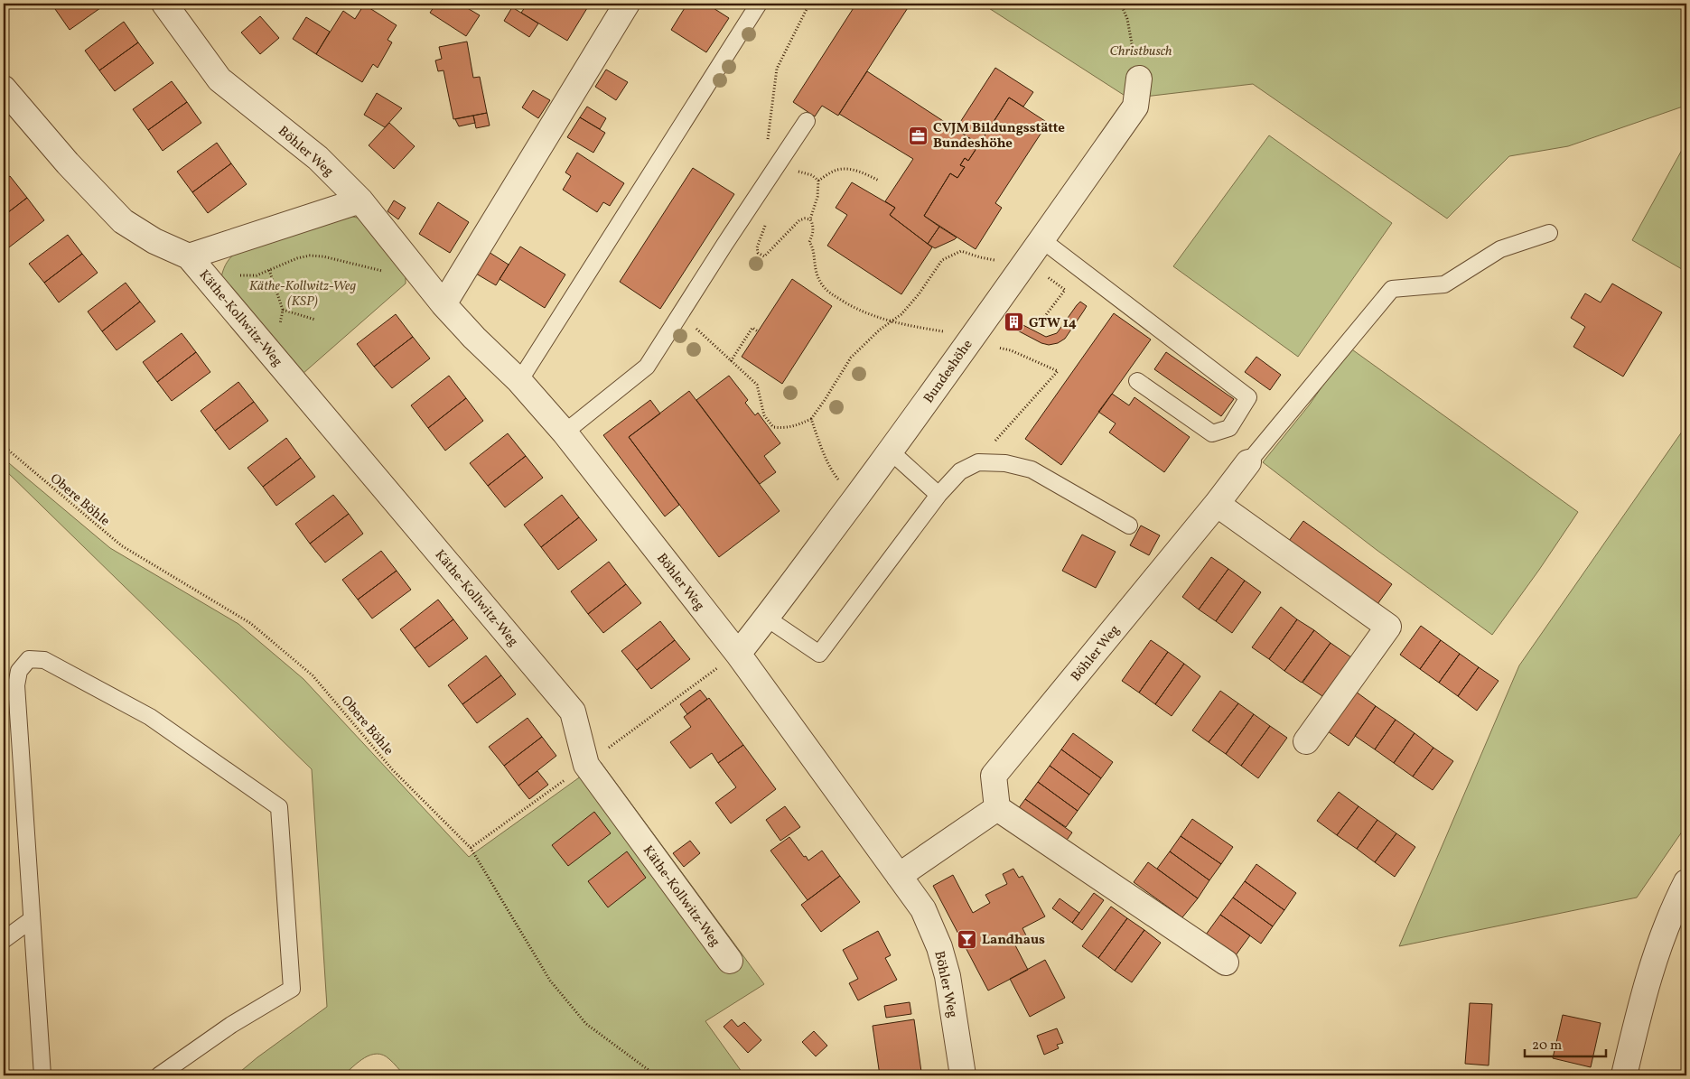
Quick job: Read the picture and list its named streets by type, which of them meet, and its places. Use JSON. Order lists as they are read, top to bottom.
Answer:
{
  "streets": {
    "street": ["Böhler Weg", "Käthe-Kollwitz-Weg", "Bundeshöhe"],
    "path": ["Obere Böhle"]
  },
  "crossings": [
    ["Böhler Weg", "Käthe-Kollwitz-Weg"],
    ["Böhler Weg", "Bundeshöhe"]
  ],
  "parks": ["Christbusch", "Käthe-Kollwitz-Weg (KSP)"],
  "places": {
    "office": ["CVJM Bildungsstätte Bundeshöhe"],
    "building": ["GTW 14"],
    "bar": ["Landhaus"]
  },
  "scale_bar": "20 m"
}
